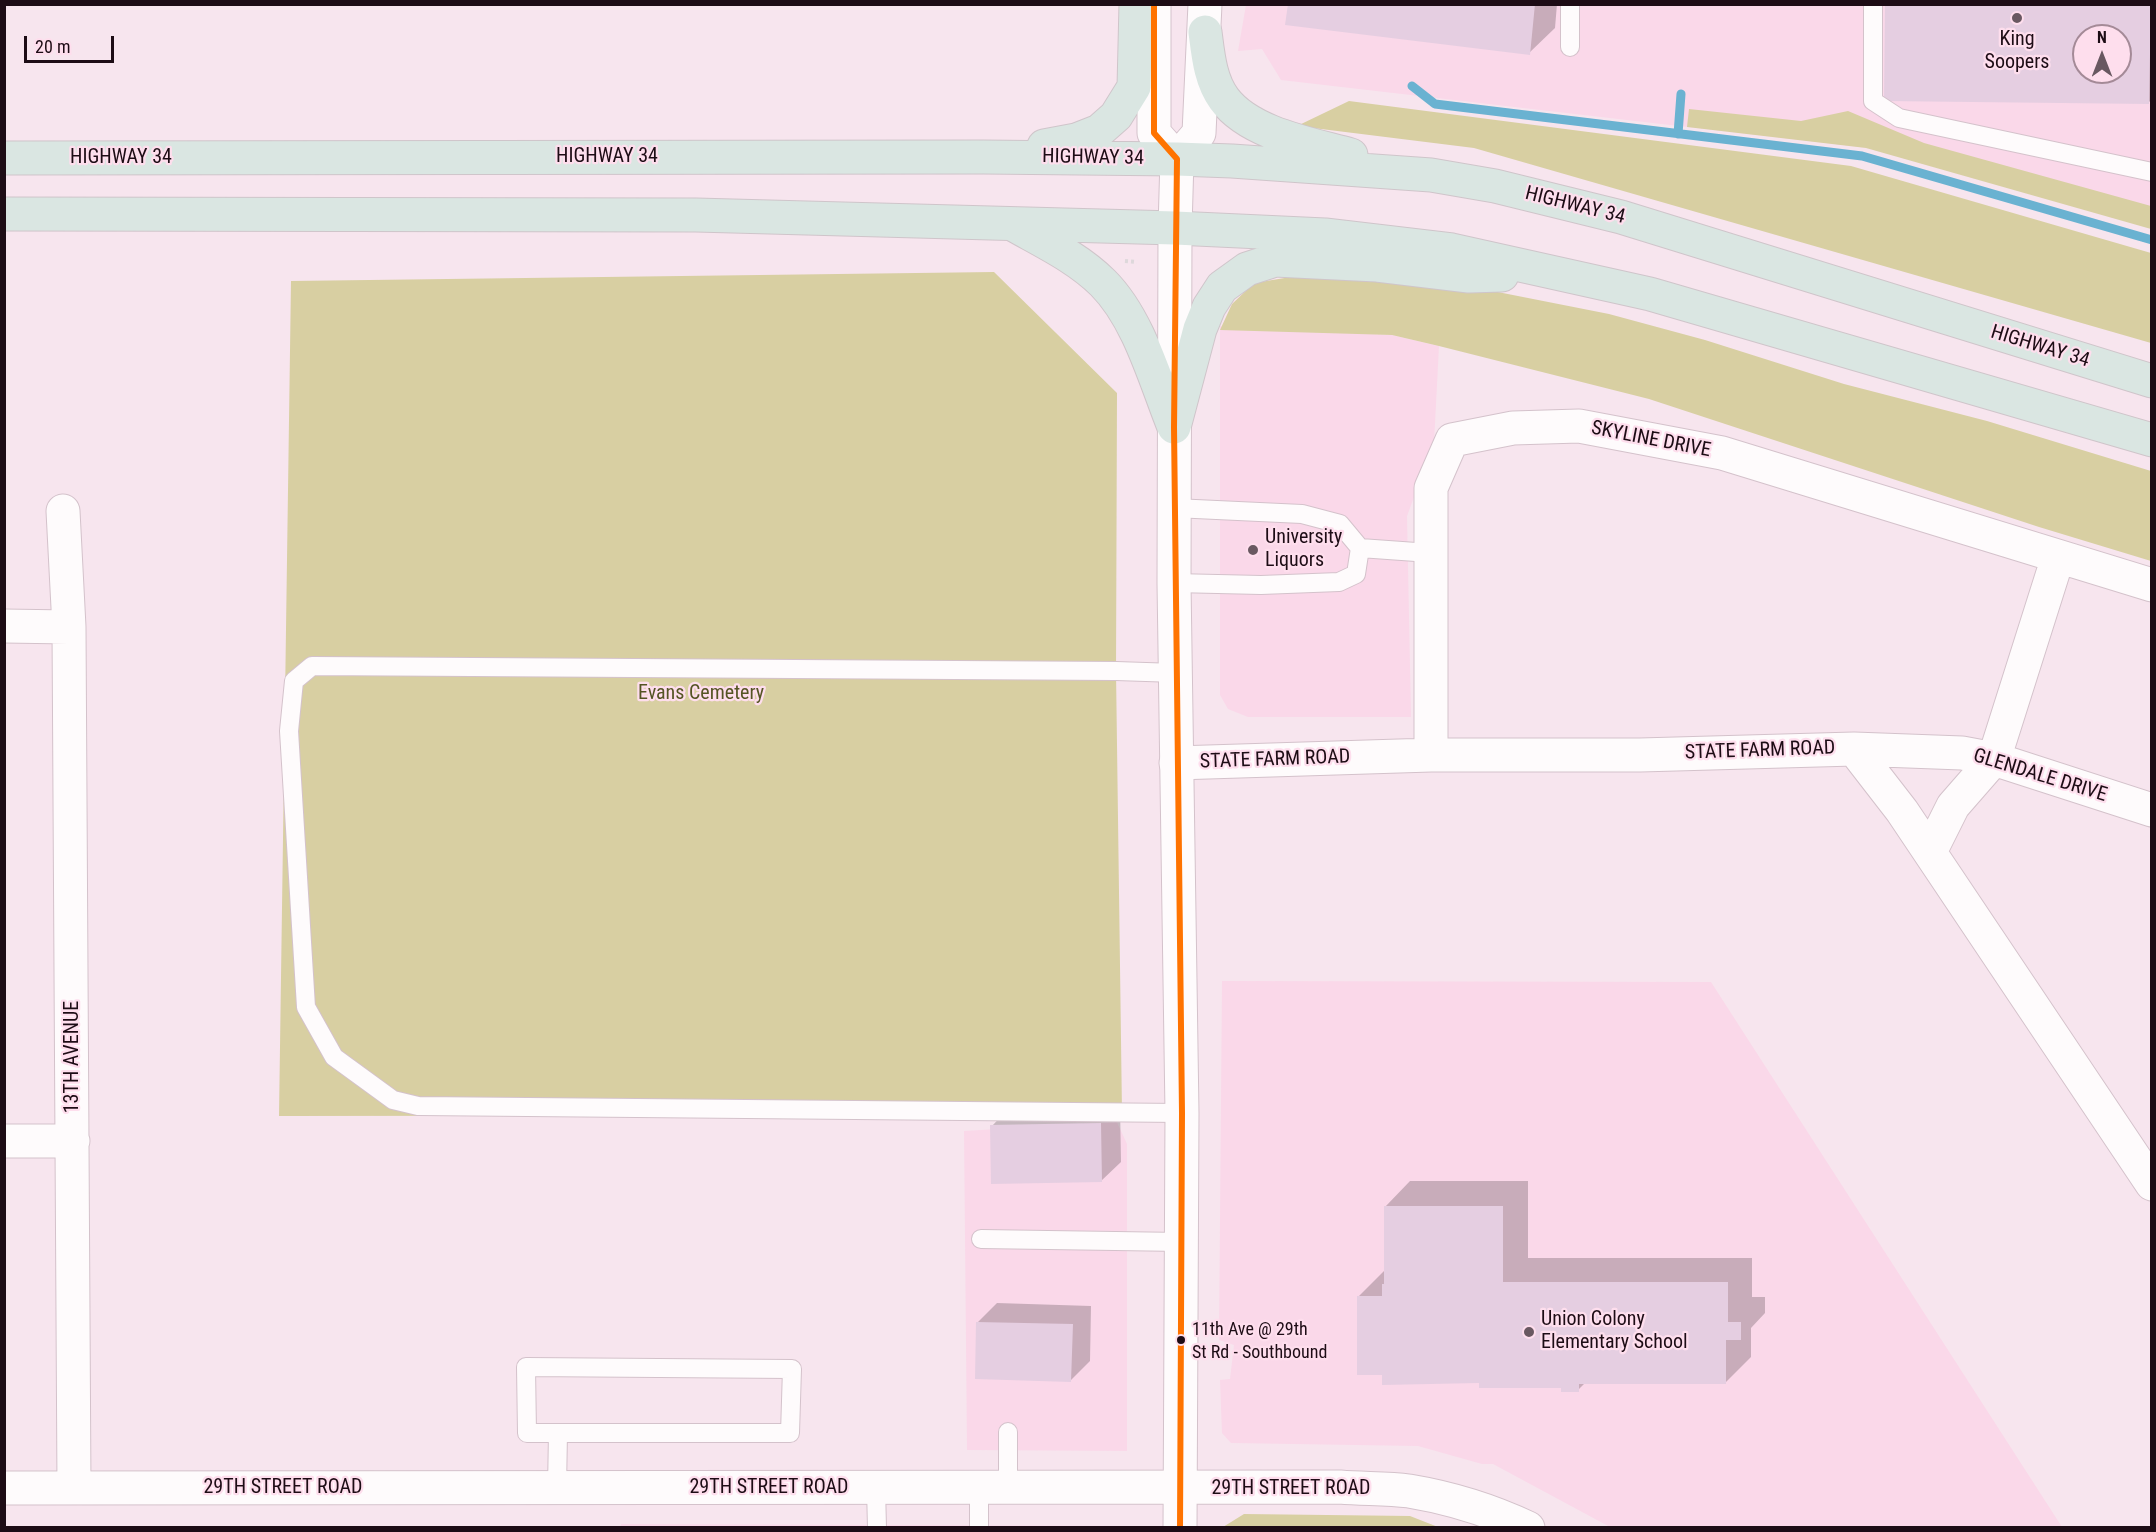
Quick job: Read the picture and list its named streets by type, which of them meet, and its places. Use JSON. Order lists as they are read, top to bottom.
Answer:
{
  "streets": {
    "highway": ["HIGHWAY 34"],
    "street": [
      "SKYLINE DRIVE",
      "STATE FARM ROAD",
      "GLENDALE DRIVE",
      "13TH AVENUE",
      "29TH STREET ROAD"
    ]
  },
  "crossings": [
    ["SKYLINE DRIVE", "STATE FARM ROAD"],
    ["STATE FARM ROAD", "GLENDALE DRIVE"],
    ["13TH AVENUE", "29TH STREET ROAD"]
  ],
  "parks": ["Evans Cemetery"],
  "places": [
    "King Soopers",
    "University Liquors",
    "Union Colony Elementary School",
    "11th Ave @ 29th St Rd - Southbound"
  ],
  "scale_bar": "20 m",
  "north": "top"
}
